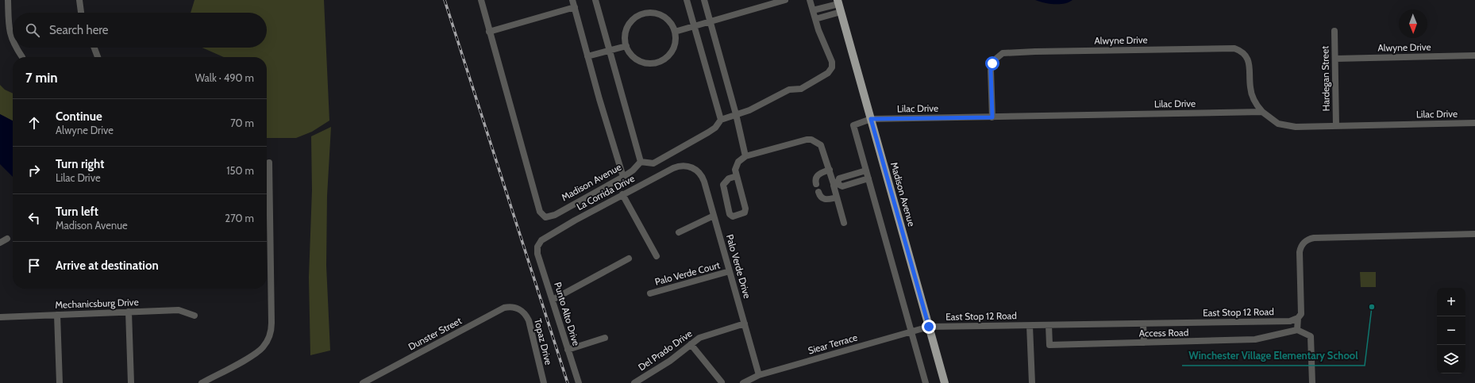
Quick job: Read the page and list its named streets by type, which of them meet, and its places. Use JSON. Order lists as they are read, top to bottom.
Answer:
{
  "streets": {
    "main road": ["Madison Avenue"],
    "street": [
      "Alwyne Drive",
      "Hardegan Street",
      "Lilac Drive",
      "La Corrida Drive",
      "Palo Verde Drive",
      "Palo Verde Court",
      "Mechanicsburg Drive",
      "East Stop 12 Road",
      "Punto Alto Drive",
      "Access Road",
      "Dunster Street",
      "Topaz Drive",
      "Siear Terrace",
      "Del Prado Drive"
    ]
  },
  "crossings": [
    ["Alwyne Drive", "Hardegan Street"],
    ["Alwyne Drive", "Lilac Drive"],
    ["Hardegan Street", "Lilac Drive"],
    ["Lilac Drive", "Madison Avenue"],
    ["Madison Avenue", "East Stop 12 Road"],
    ["Madison Avenue", "Siear Terrace"],
    ["La Corrida Drive", "Palo Verde Drive"],
    ["La Corrida Drive", "Punto Alto Drive"],
    ["Palo Verde Drive", "Palo Verde Court"],
    ["Palo Verde Drive", "Siear Terrace"],
    ["Palo Verde Drive", "Del Prado Drive"],
    ["East Stop 12 Road", "Access Road"],
    ["East Stop 12 Road", "Siear Terrace"],
    ["Dunster Street", "Topaz Drive"]
  ],
  "places": ["Winchester Village Elementary School"],
  "north": "bottom",
  "page": {
    "search": "Search here",
    "heading": ["7 min", "Walk · 490 m"],
    "list": [
      ["Continue", "Alwyne Drive", "70 m"],
      ["Turn right", "Lilac Drive", "150 m"],
      ["Turn left", "Madison Avenue", "270 m"],
      "Arrive at destination"
    ],
    "map_buttons": ["+", "−"]
  }
}
